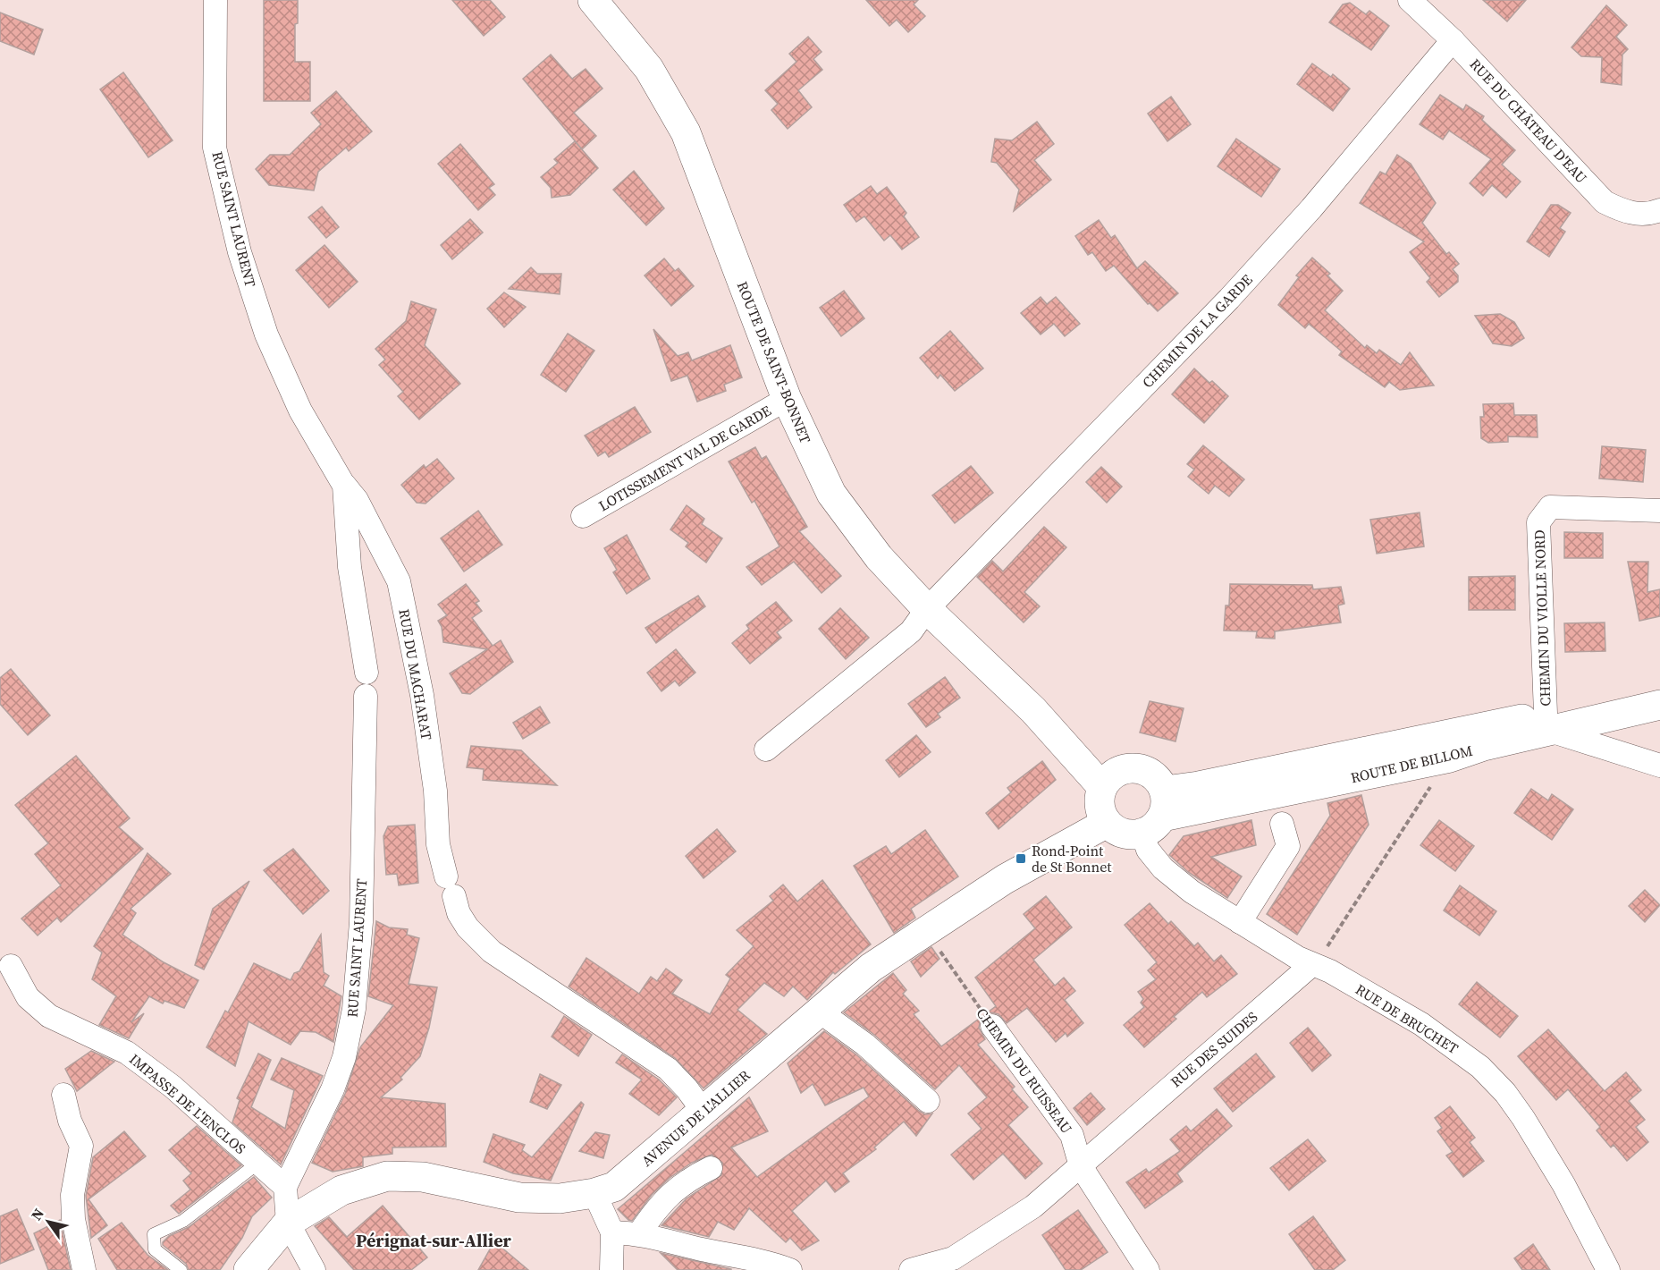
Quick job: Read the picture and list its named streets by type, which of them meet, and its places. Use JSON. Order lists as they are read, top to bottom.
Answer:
{
  "streets": {
    "main road": ["ROUTE DE SAINT-BONNET", "ROUTE DE BILLOM", "AVENUE DE L'ALLIER"],
    "street": [
      "RUE DU CHÂTEAU D'EAU",
      "RUE SAINT LAURENT",
      "CHEMIN DE LA GARDE",
      "LOTISSEMENT VAL DE GARDE",
      "CHEMIN DU VIOLLE NORD",
      "RUE DU MACHARAT",
      "RUE DE BRUCHET",
      "RUE DES SUIDES",
      "CHEMIN DU RUISSEAU",
      "IMPASSE DE L'ENCLOS"
    ]
  },
  "crossings": [
    ["RUE DU CHÂTEAU D'EAU", "CHEMIN DE LA GARDE"],
    ["RUE SAINT LAURENT", "RUE DU MACHARAT"],
    ["RUE SAINT LAURENT", "IMPASSE DE L'ENCLOS"],
    ["CHEMIN DE LA GARDE", "ROUTE DE SAINT-BONNET"],
    ["ROUTE DE SAINT-BONNET", "LOTISSEMENT VAL DE GARDE"],
    ["ROUTE DE SAINT-BONNET", "ROUTE DE BILLOM"],
    ["ROUTE DE SAINT-BONNET", "RUE DE BRUCHET"],
    ["ROUTE DE SAINT-BONNET", "AVENUE DE L'ALLIER"],
    ["CHEMIN DU VIOLLE NORD", "ROUTE DE BILLOM"],
    ["RUE DU MACHARAT", "AVENUE DE L'ALLIER"],
    ["ROUTE DE BILLOM", "RUE DE BRUCHET"],
    ["ROUTE DE BILLOM", "AVENUE DE L'ALLIER"],
    ["RUE DE BRUCHET", "RUE DES SUIDES"],
    ["RUE DE BRUCHET", "AVENUE DE L'ALLIER"],
    ["RUE DES SUIDES", "CHEMIN DU RUISSEAU"],
    ["CHEMIN DU RUISSEAU", "AVENUE DE L'ALLIER"]
  ],
  "districts": ["Pérignat-sur-Allier"],
  "places": {
    "transit": ["Rond-Point de St Bonnet"]
  },
  "north": "top left"
}
